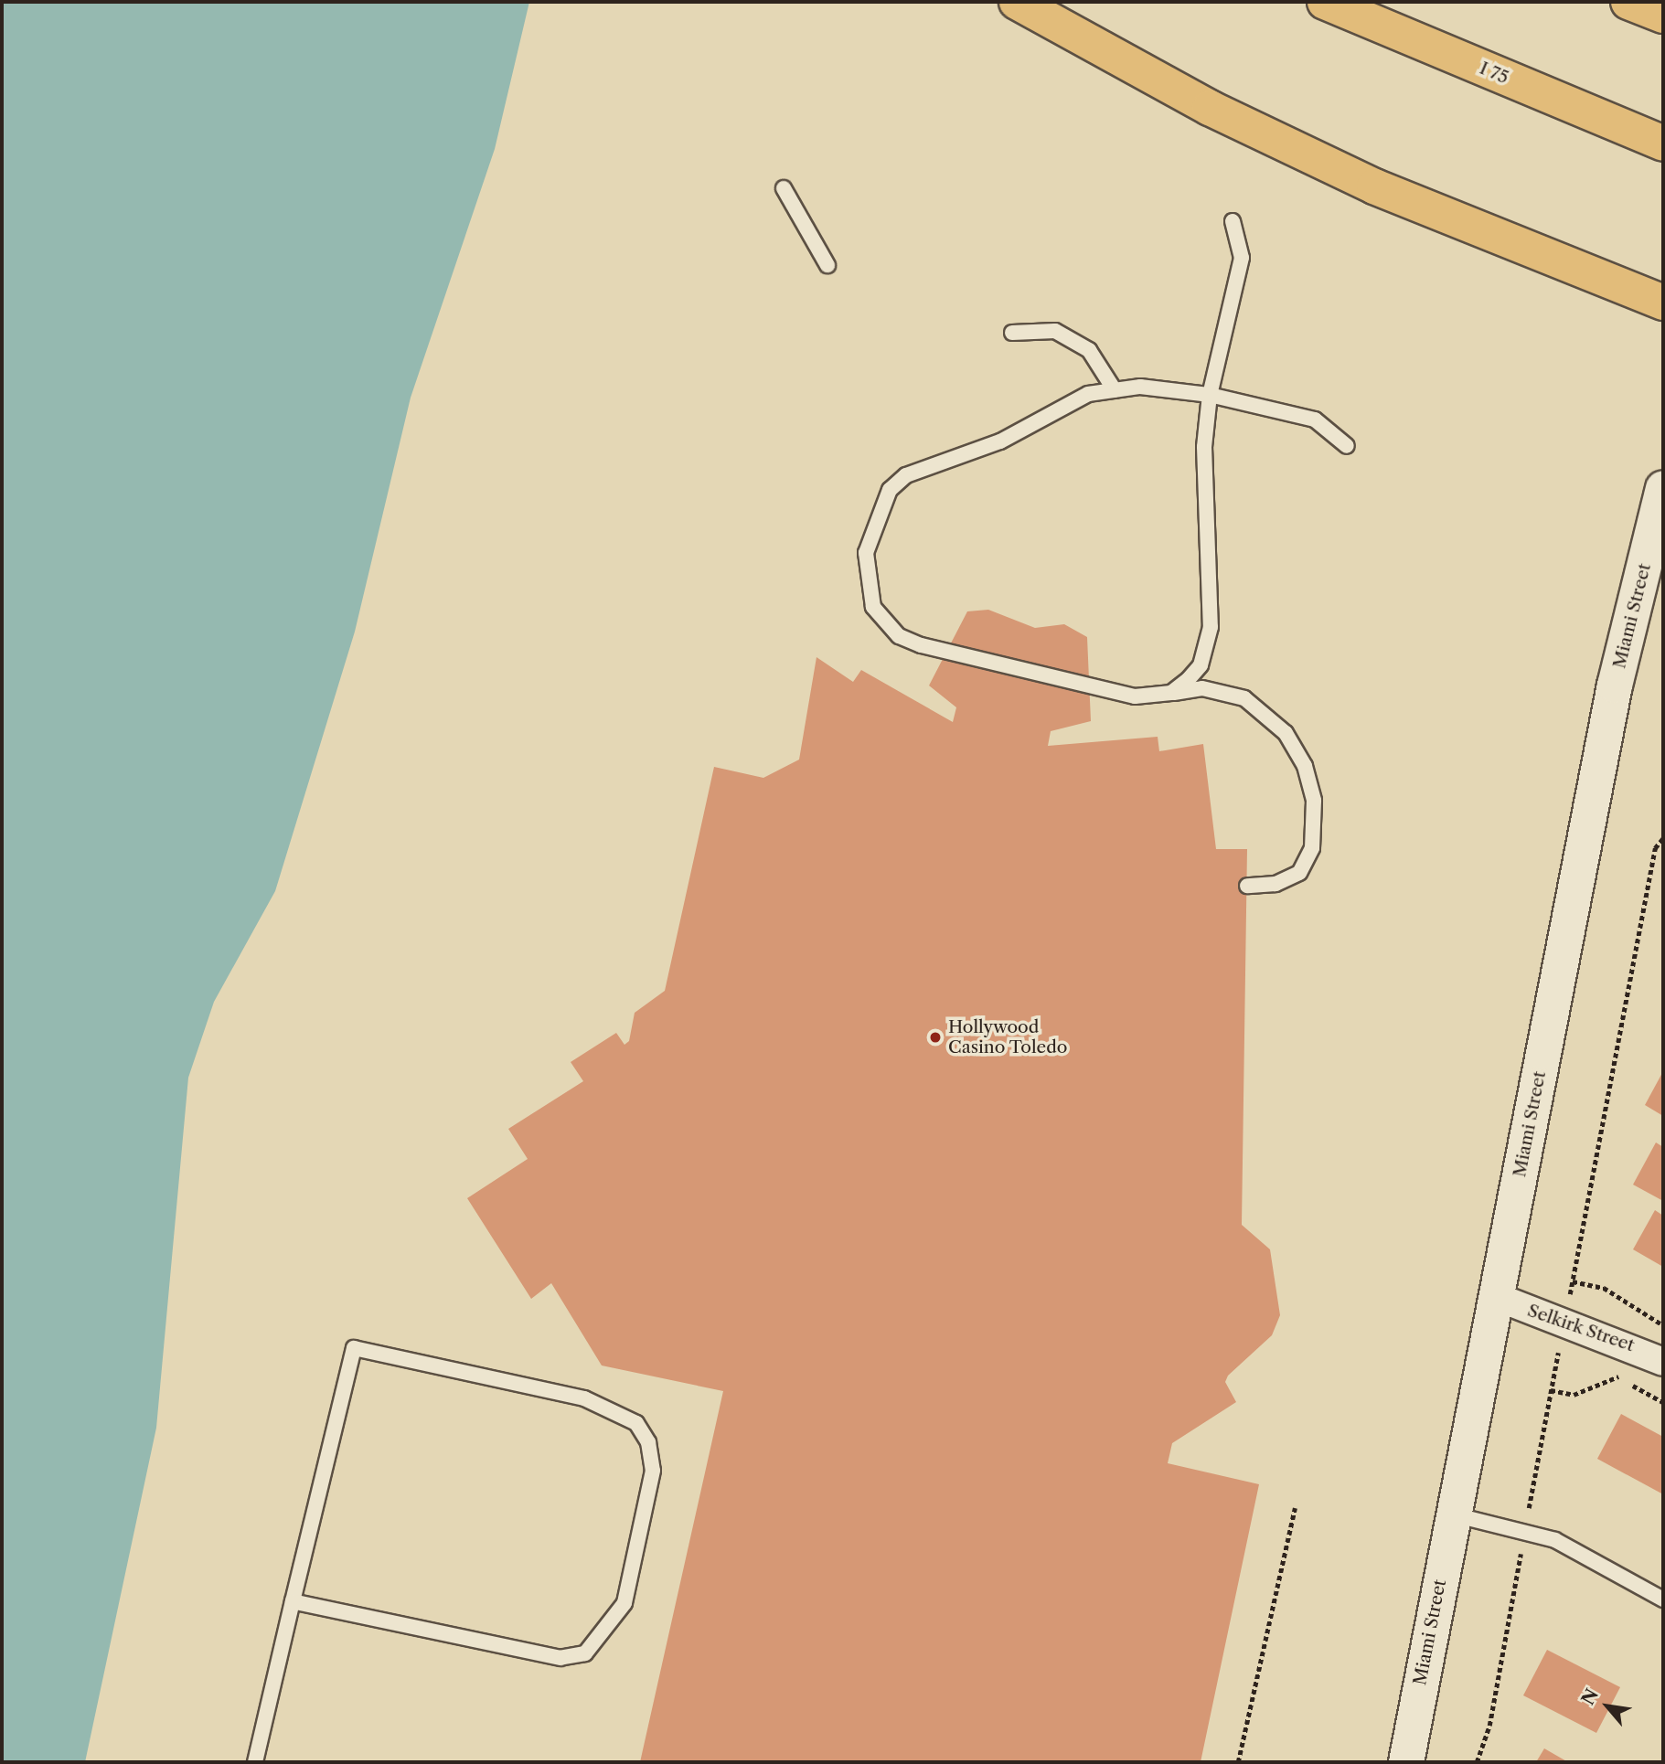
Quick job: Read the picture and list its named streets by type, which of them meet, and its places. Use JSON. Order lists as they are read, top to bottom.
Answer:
{
  "streets": {
    "highway": ["I 75"],
    "main road": ["Miami Street"],
    "street": ["Selkirk Street"]
  },
  "crossings": [
    ["Miami Street", "Selkirk Street"]
  ],
  "places": ["Hollywood Casino Toledo"],
  "north": "top left"
}
